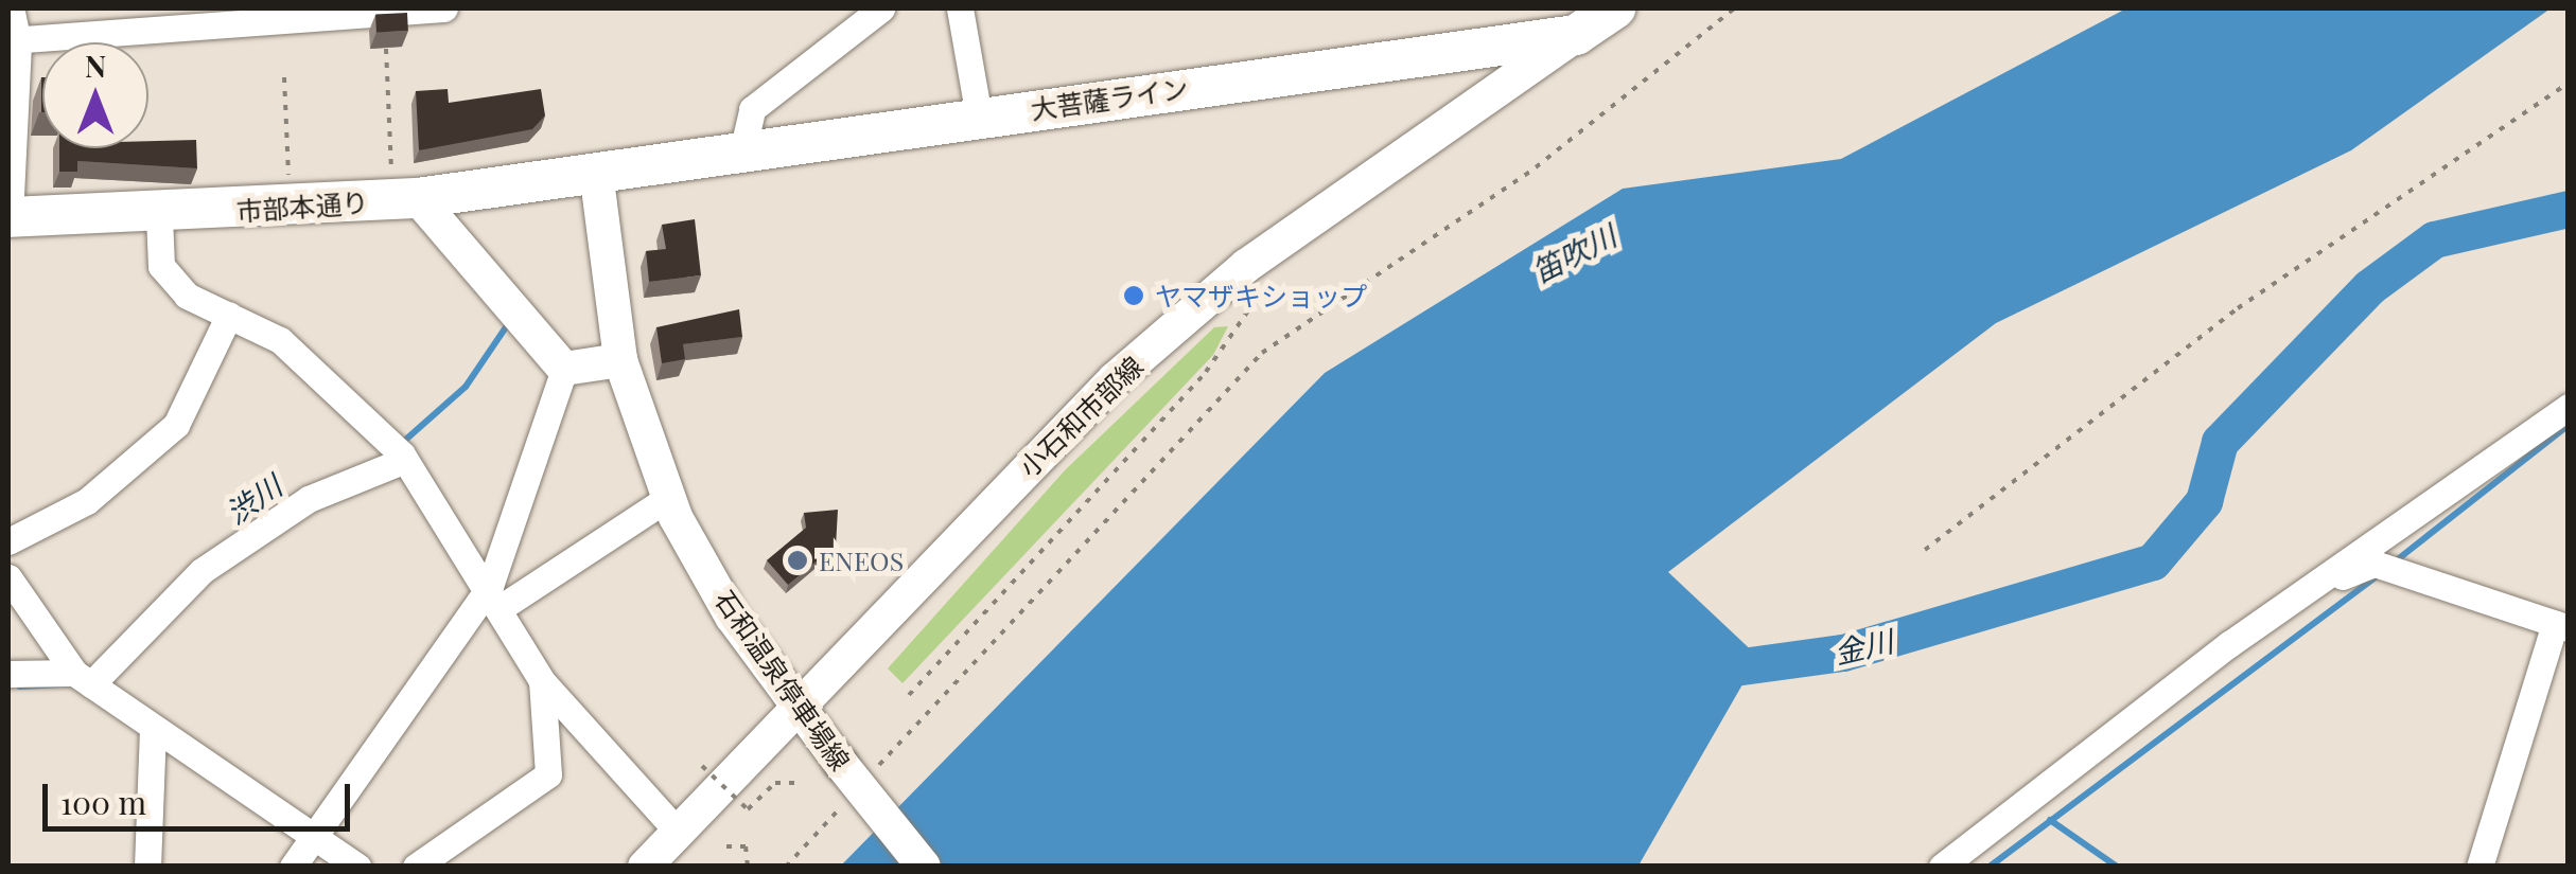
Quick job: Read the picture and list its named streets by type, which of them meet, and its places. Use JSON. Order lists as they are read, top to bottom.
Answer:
{
  "streets": {
    "highway": ["大菩薩ライン", "市部本通り"],
    "main road": ["小石和市部線", "石和温泉停車場線"]
  },
  "crossings": [
    ["大菩薩ライン", "市部本通り"],
    ["大菩薩ライン", "小石和市部線"],
    ["大菩薩ライン", "石和温泉停車場線"],
    ["市部本通り", "石和温泉停車場線"],
    ["小石和市部線", "石和温泉停車場線"]
  ],
  "water": ["笛吹川", "渋川", "金川"],
  "places": ["ヤマザキショップ", "ENEOS"],
  "scale_bar": "100 m",
  "north": "top"
}
